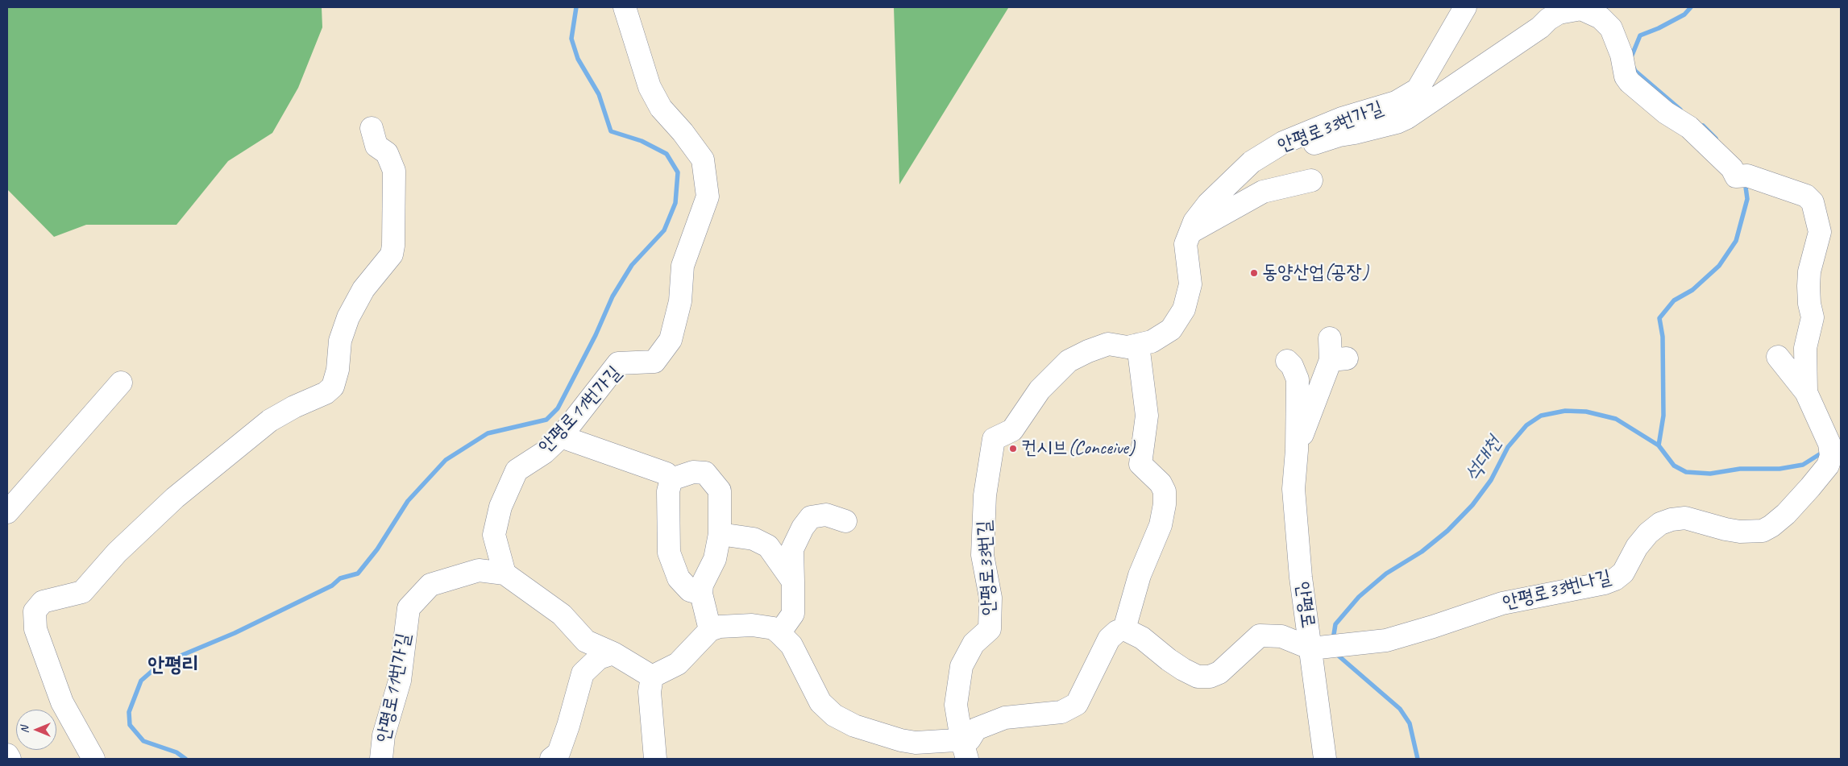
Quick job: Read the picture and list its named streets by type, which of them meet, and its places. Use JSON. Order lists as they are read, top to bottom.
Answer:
{
  "streets": {
    "street": [
      "안평로33번가길",
      "안평로11번가길",
      "안평로33번길",
      "안평로33번나길",
      "안평로"
    ]
  },
  "crossings": [
    ["안평로33번가길", "안평로33번길"],
    ["안평로33번나길", "안평로"]
  ],
  "districts": ["안평리"],
  "water": ["석대천"],
  "places": ["동양산업(공장)", "컨시브(Conceive)"],
  "north": "left"
}
